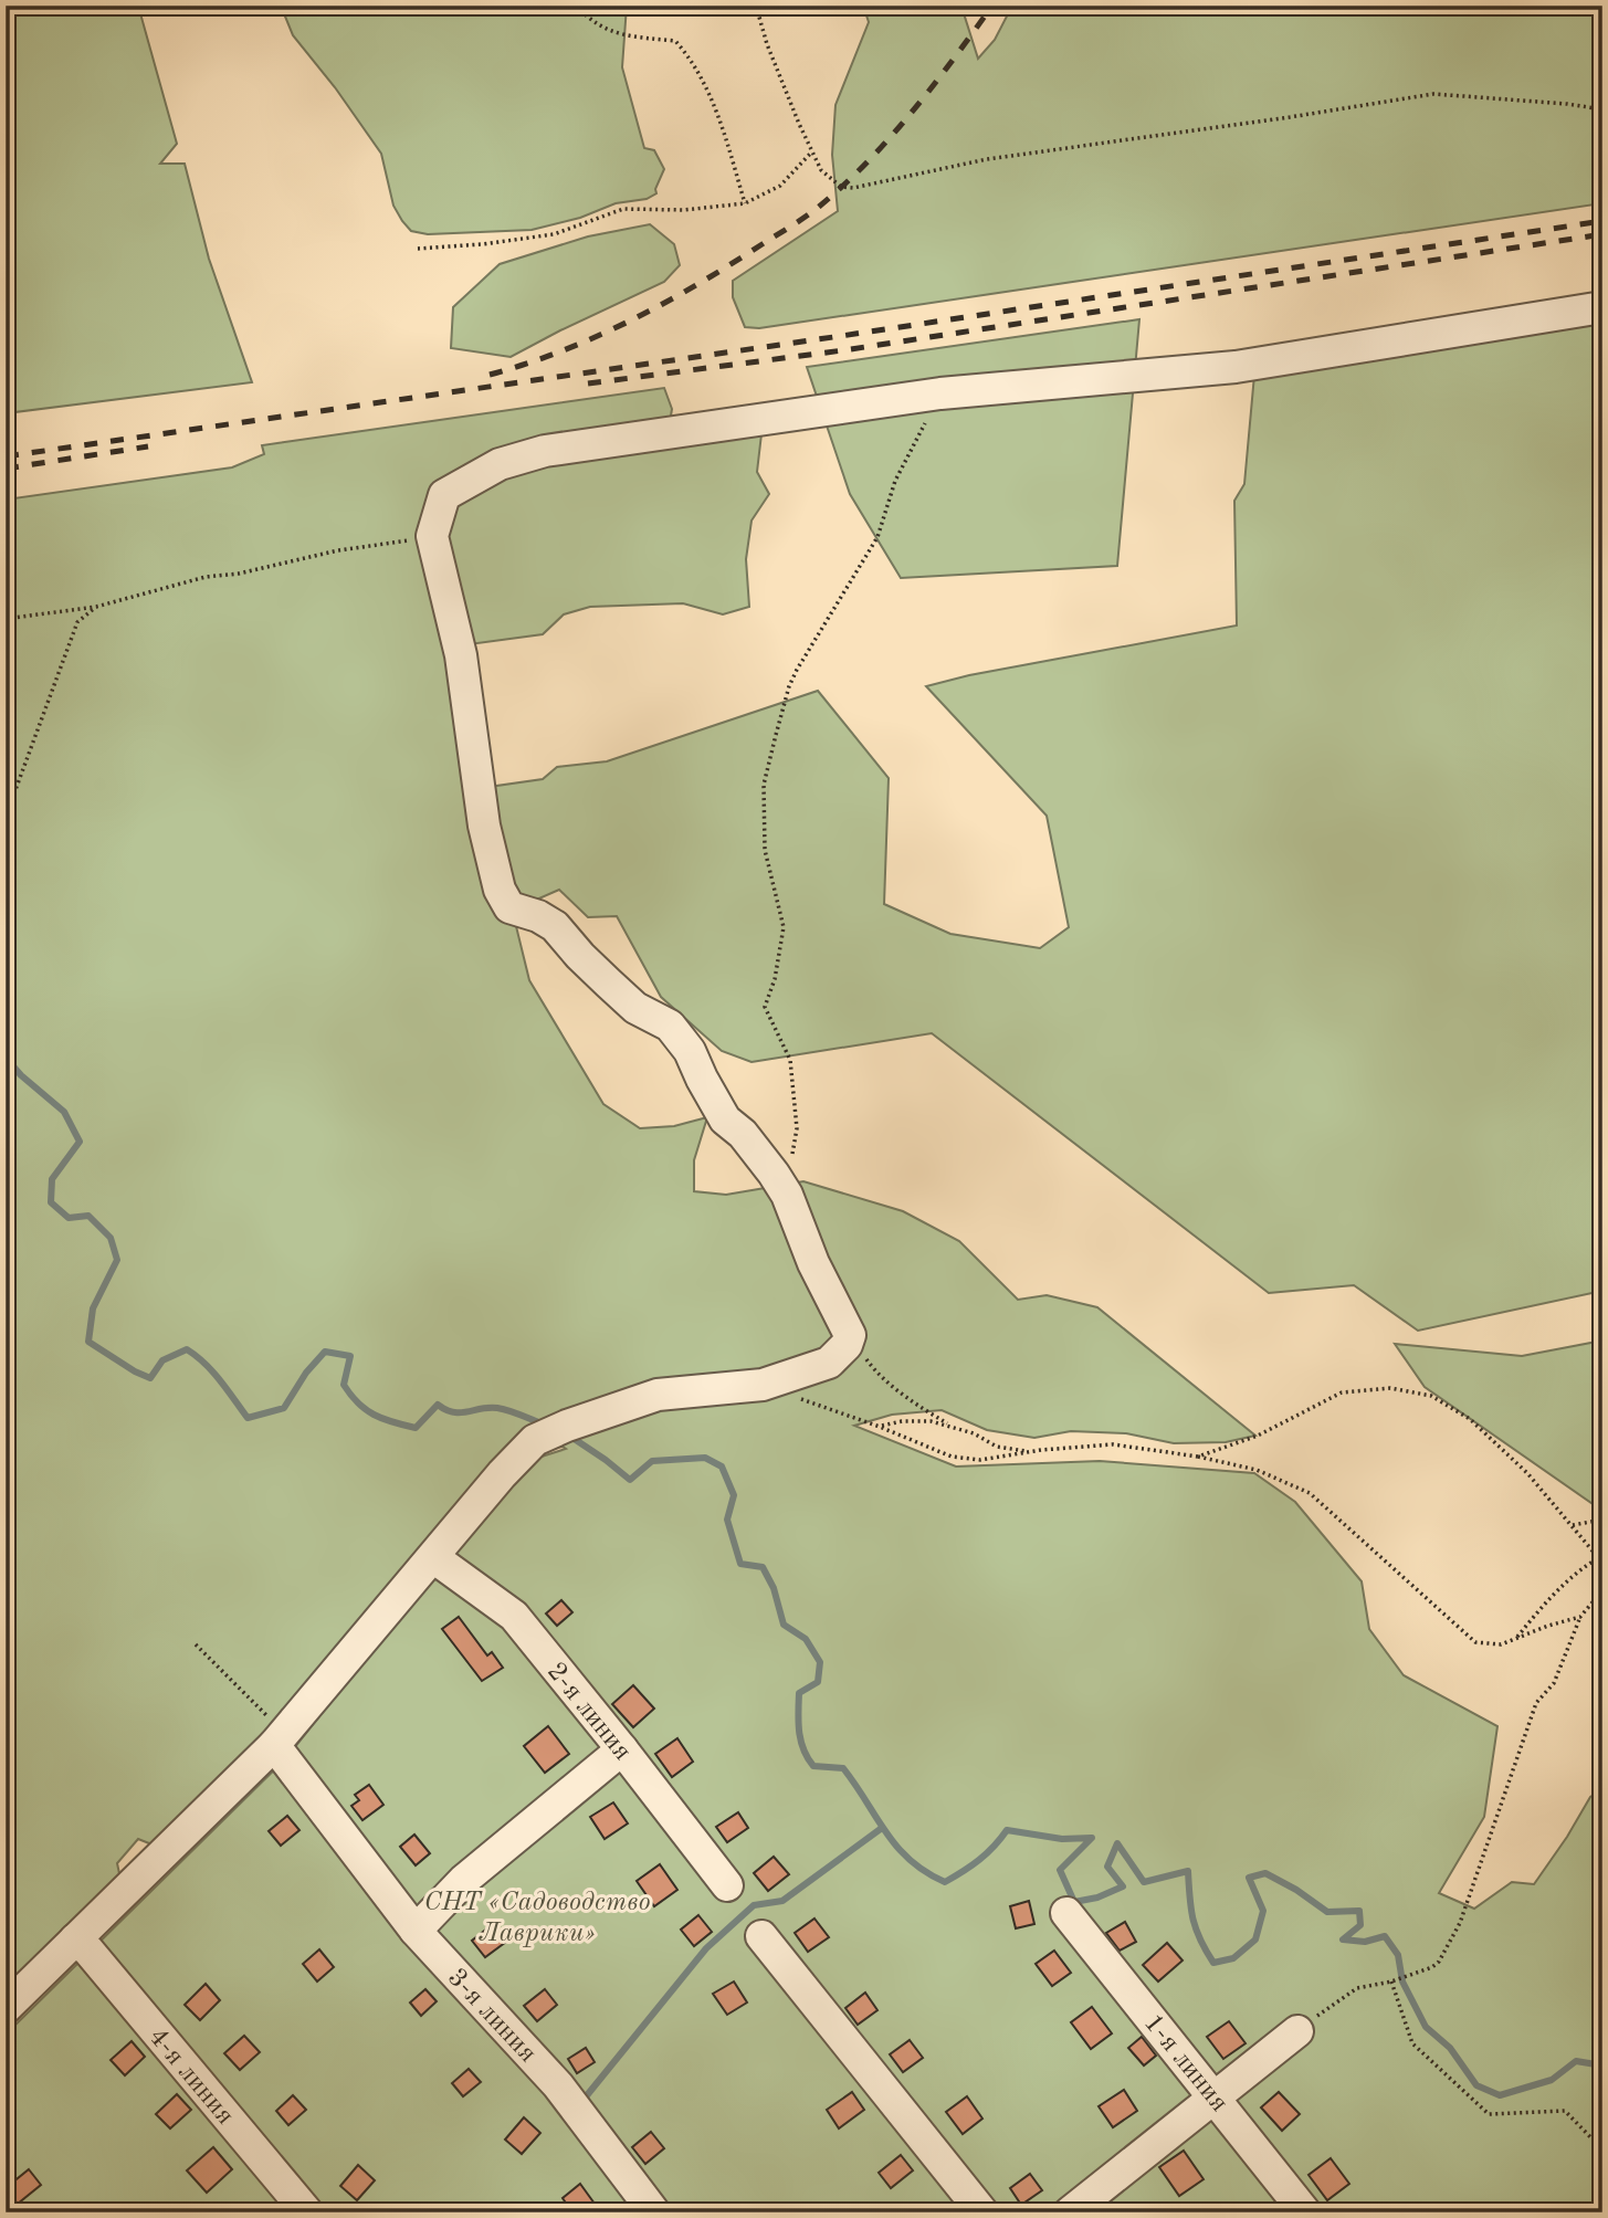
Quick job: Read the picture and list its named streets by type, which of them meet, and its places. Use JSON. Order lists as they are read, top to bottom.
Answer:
{
  "streets": {
    "street": [
      "2-я линия",
      "3-я линия",
      "1-я линия",
      "4-я линия"
    ]
  },
  "parks": ["СНТ «Садоводство Лаврики»"]
}
